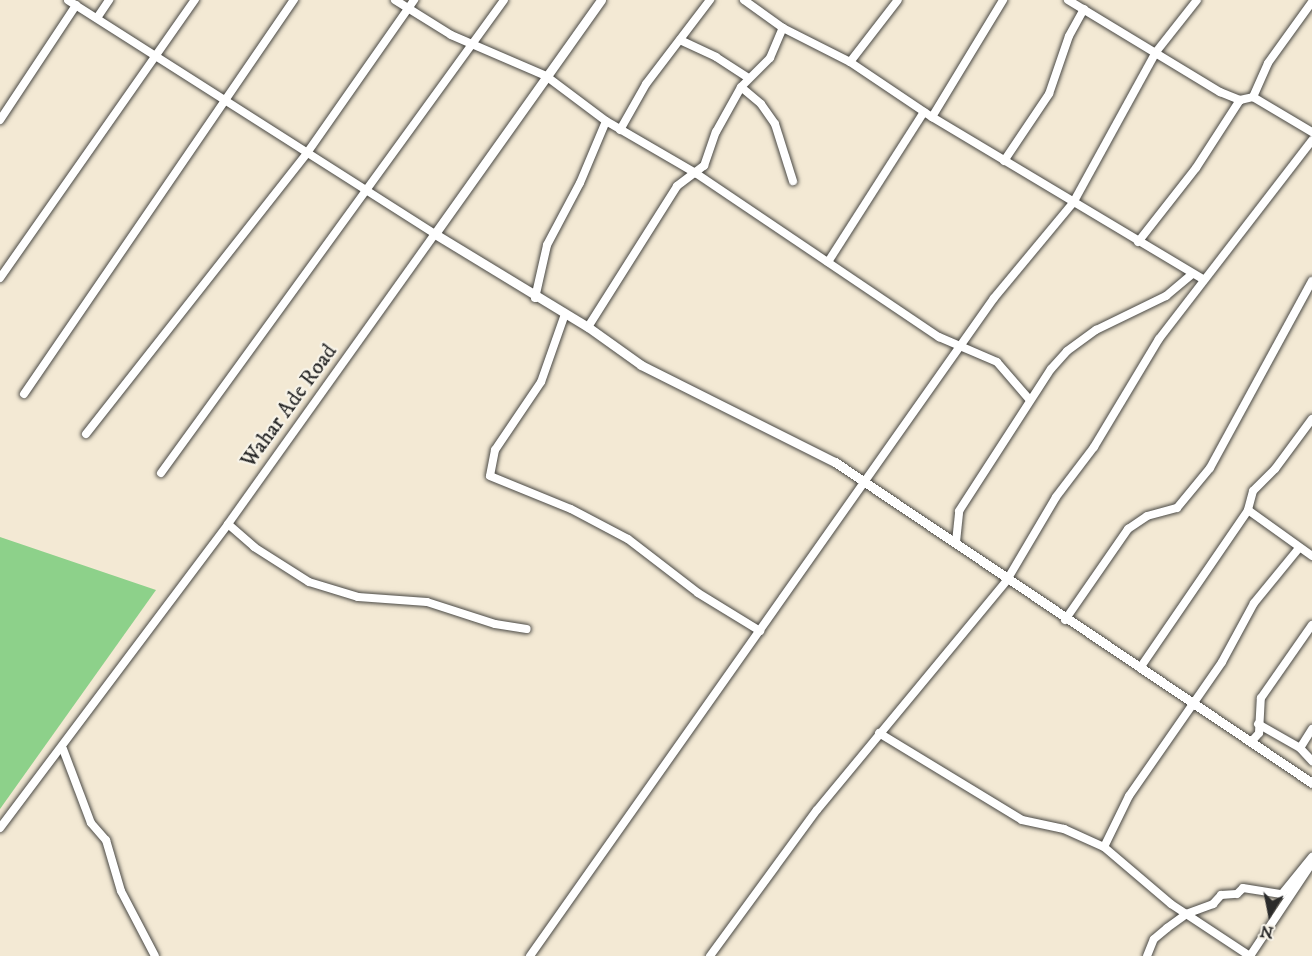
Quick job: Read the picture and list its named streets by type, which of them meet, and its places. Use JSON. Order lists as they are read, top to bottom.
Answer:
{
  "streets": {
    "street": ["Wahar Ade Road"]
  },
  "north": "bottom"
}
